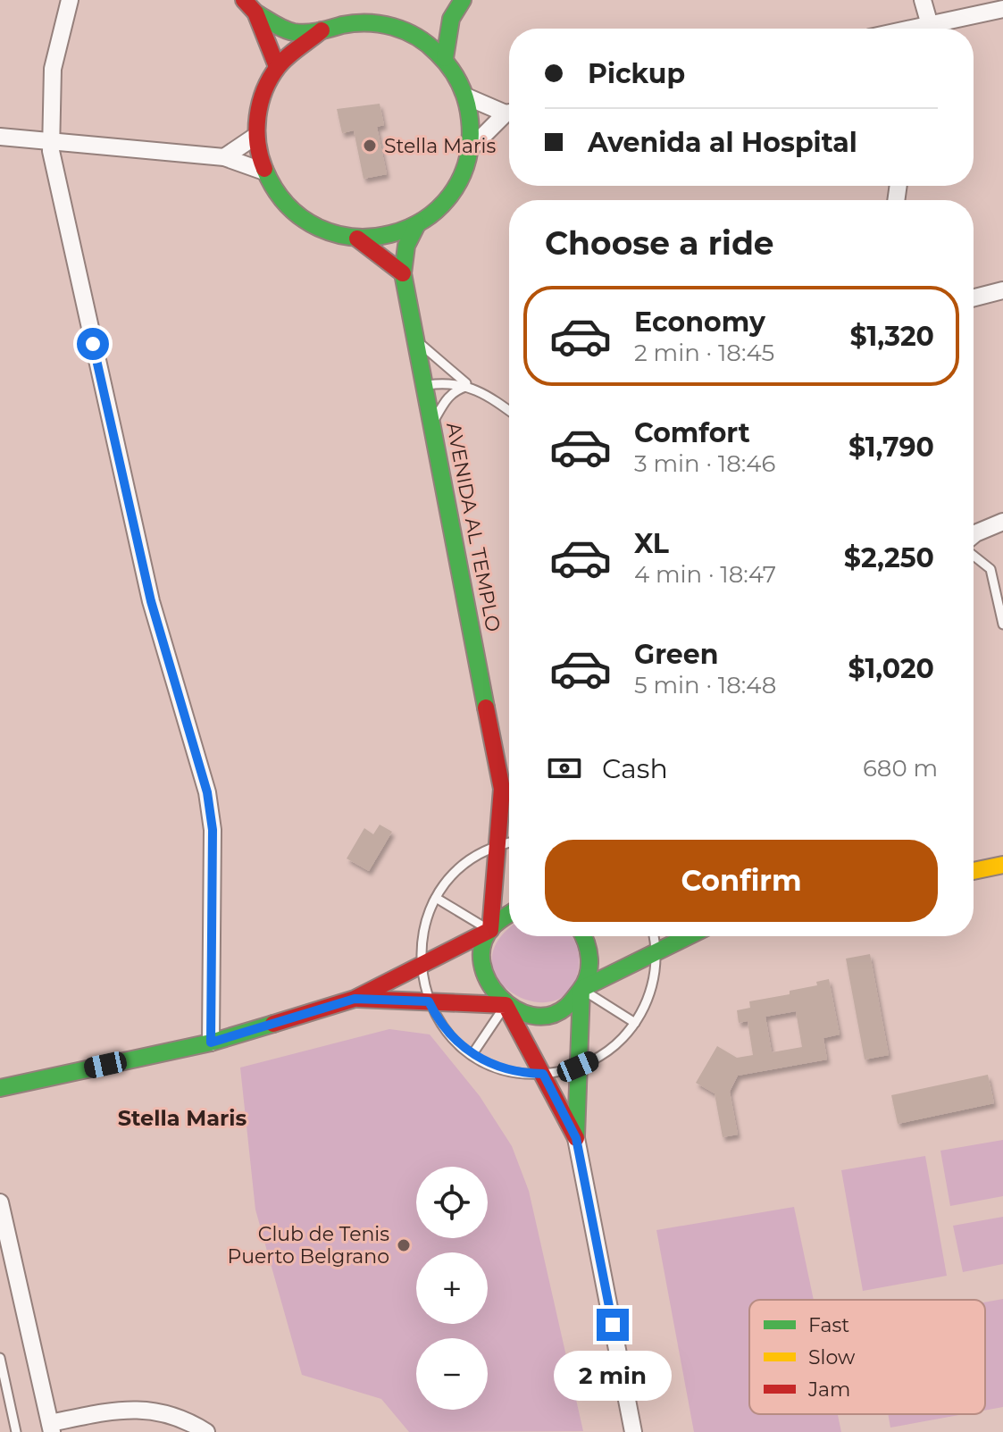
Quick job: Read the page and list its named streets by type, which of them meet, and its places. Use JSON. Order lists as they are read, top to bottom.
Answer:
{
  "streets": {
    "street": ["AVENIDA AL TEMPLO"]
  },
  "districts": ["Stella Maris"],
  "places": ["Stella Maris", "Club de Tenis Puerto Belgrano"],
  "legend": ["Fast", "Slow", "Jam"],
  "page": {
    "banner": ["Pickup", "Avenida al Hospital"],
    "heading": "Choose a ride",
    "list": [
      {
        "name": "Economy",
        "note": "2 min · 18:45",
        "value": "$1,320"
      },
      {
        "name": "Comfort",
        "note": "3 min · 18:46",
        "value": "$1,790"
      },
      {
        "name": "XL",
        "note": "4 min · 18:47",
        "value": "$2,250"
      },
      {
        "name": "Green",
        "note": "5 min · 18:48",
        "value": "$1,020"
      }
    ],
    "pay": ["Cash", "680 m"],
    "buttons": "Confirm",
    "map_buttons": ["+", "−"],
    "bubble": "2 min"
  }
}
